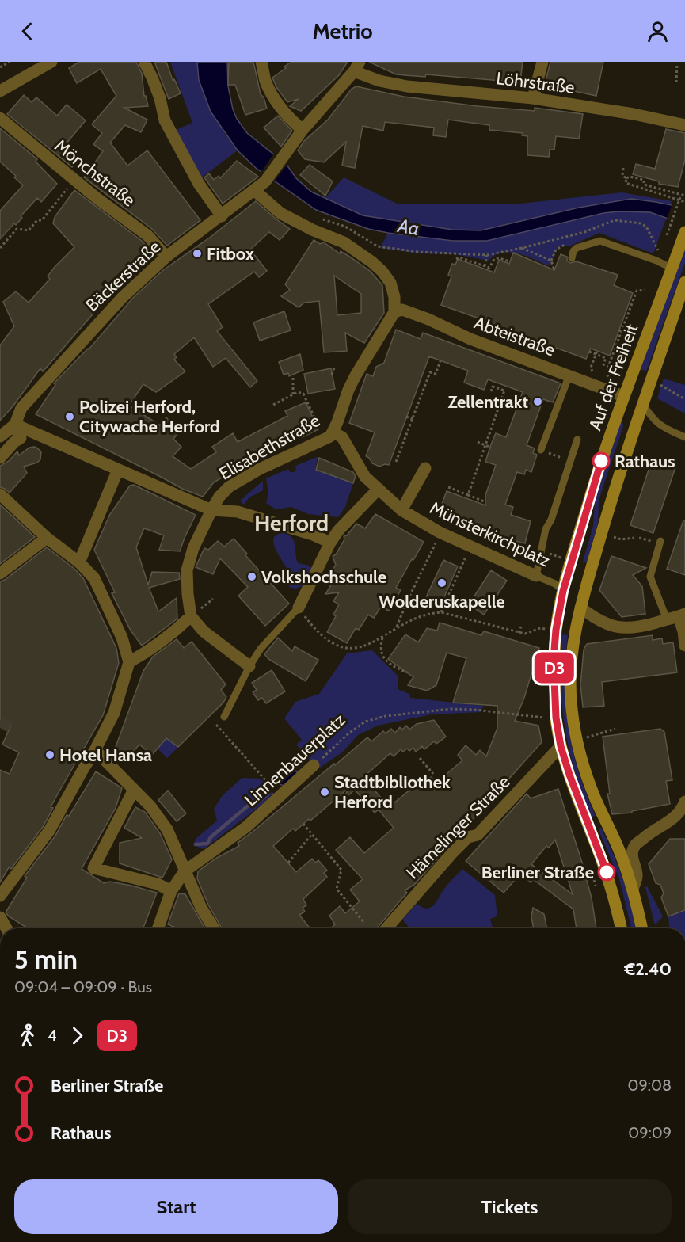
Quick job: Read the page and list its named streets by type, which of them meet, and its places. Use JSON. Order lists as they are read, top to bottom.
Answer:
{
  "streets": {
    "main road": ["Auf der Freiheit"],
    "street": [
      "Löhrstraße",
      "Mönchstraße",
      "Bäckerstraße",
      "Abteistraße",
      "Elisabethstraße",
      "Münsterkirchplatz",
      "Linnenbauerplatz",
      "Hämelinger Straße"
    ]
  },
  "crossings": [
    ["Löhrstraße", "Bäckerstraße"],
    ["Mönchstraße", "Bäckerstraße"],
    ["Abteistraße", "Auf der Freiheit"],
    ["Abteistraße", "Elisabethstraße"],
    ["Auf der Freiheit", "Münsterkirchplatz"],
    ["Elisabethstraße", "Münsterkirchplatz"]
  ],
  "districts": ["Herford"],
  "water": ["Aa"],
  "places": [
    "Fitbox",
    "Zellentrakt",
    "Polizei Herford, Citywache Herford",
    "Rathaus",
    "Volkshochschule",
    "Wolderuskapelle",
    "Hotel Hansa",
    "Stadtbibliothek Herford",
    "Berliner Straße"
  ],
  "lines": ["bus line D3"],
  "page": {
    "header": "Metrio",
    "on_map": "D3",
    "heading": ["5 min", "09:04 – 09:09 · Bus", "€2.40"],
    "legs": ["4", "D3"],
    "list": [
      {
        "name": "Berliner Straße",
        "value": "09:08"
      },
      {
        "name": "Rathaus",
        "value": "09:09"
      }
    ],
    "buttons": ["Start", "Tickets"]
  }
}
